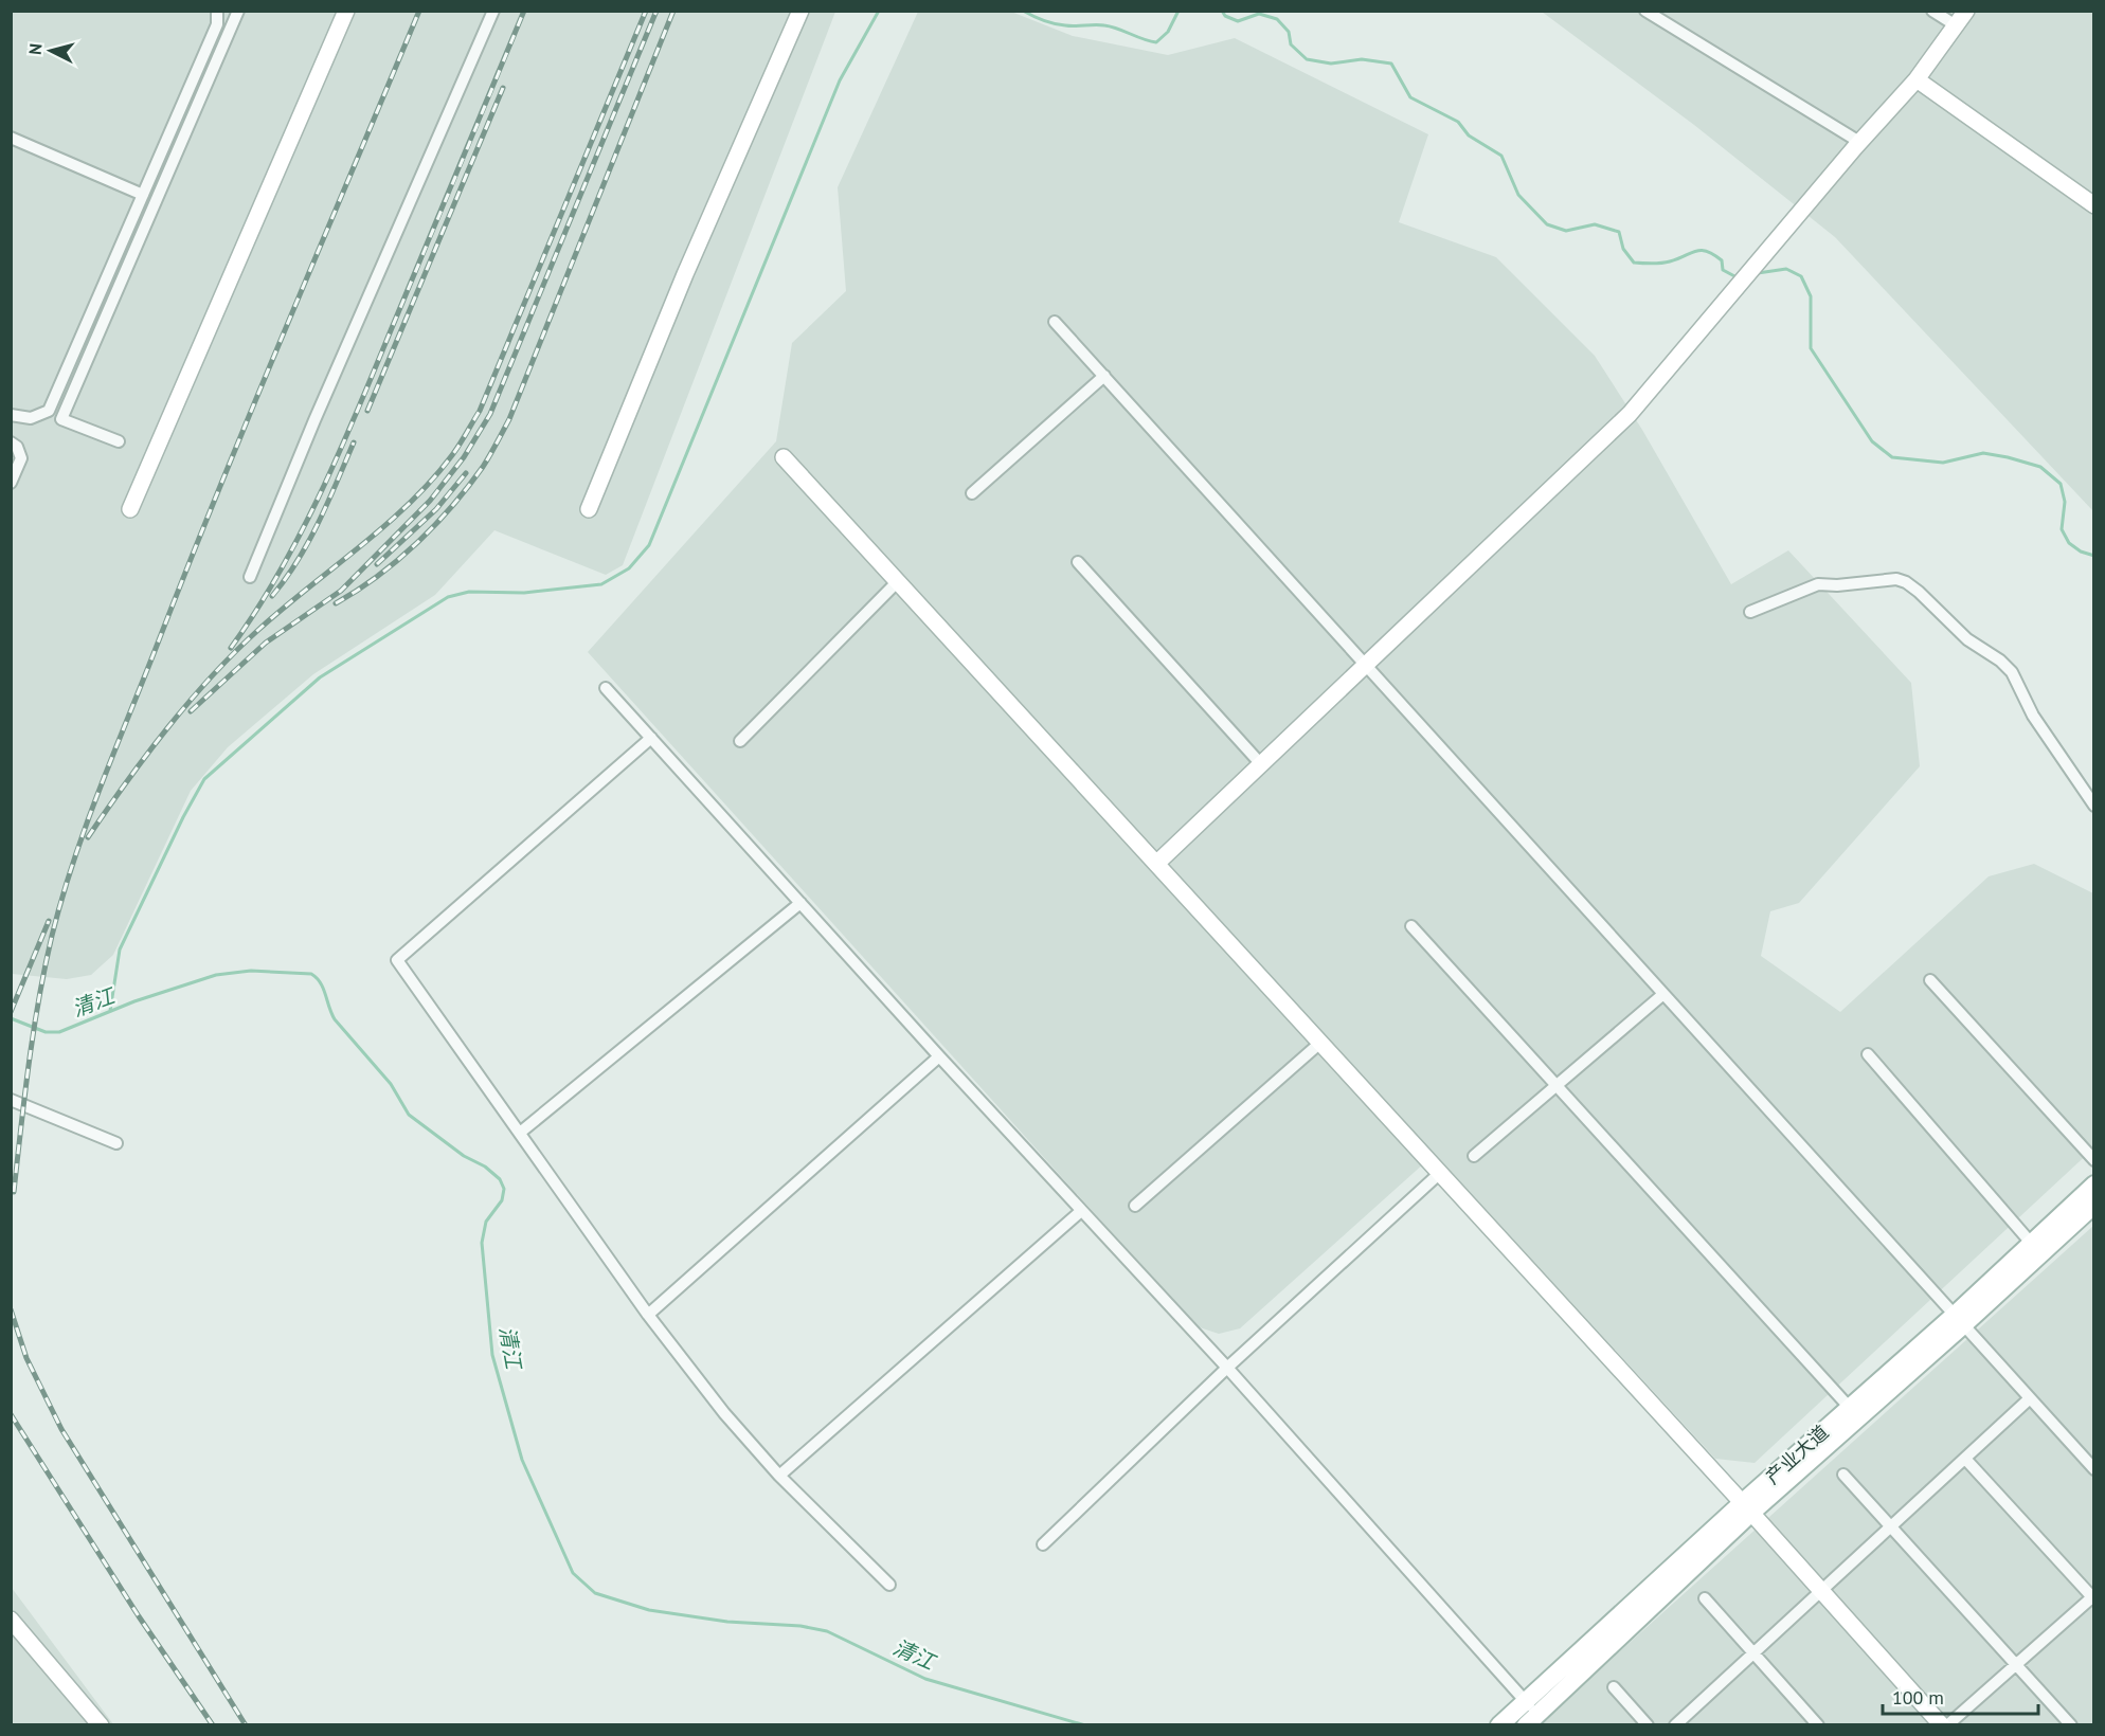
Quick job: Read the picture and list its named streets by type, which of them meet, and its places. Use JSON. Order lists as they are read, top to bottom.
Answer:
{
  "streets": {
    "main road": ["产业大道"]
  },
  "water": ["清江"],
  "scale_bar": "100 m",
  "north": "left"
}
